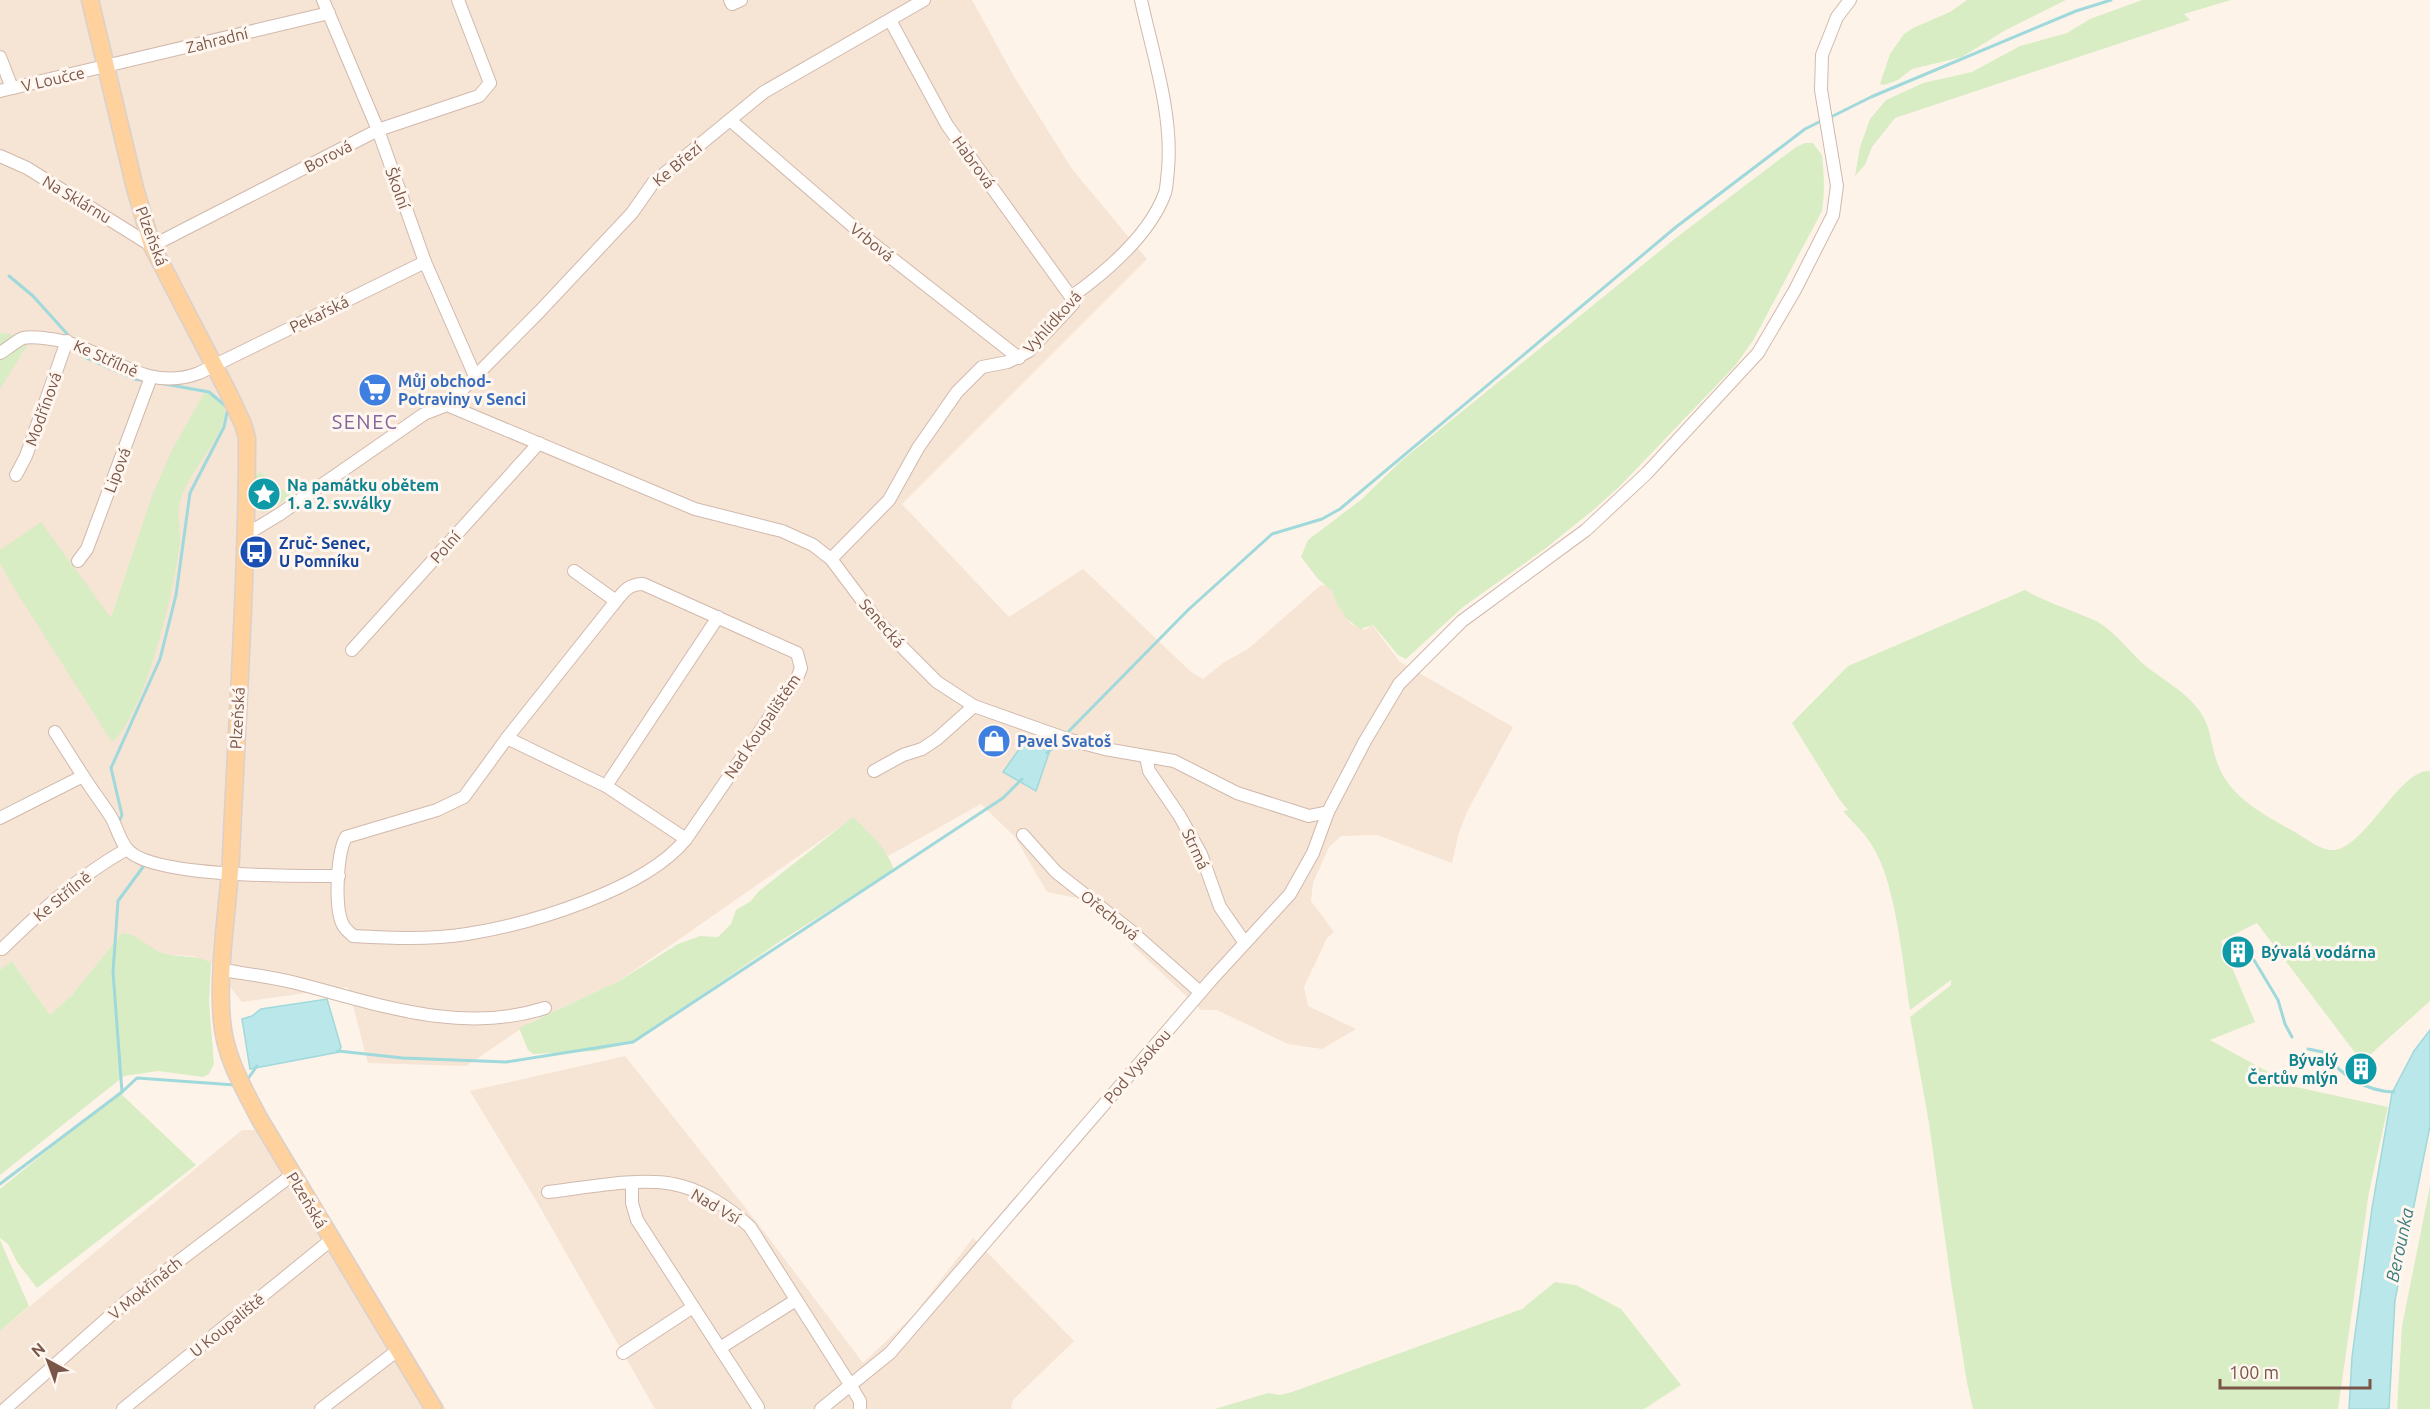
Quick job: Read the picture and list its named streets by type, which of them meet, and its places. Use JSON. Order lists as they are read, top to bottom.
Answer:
{
  "streets": {
    "main road": ["Plzeňská"],
    "street": [
      "Zahradní",
      "V Loučce",
      "Borová",
      "Habrová",
      "Ke Březí",
      "Školní",
      "Na Sklárnu",
      "Vrbová",
      "Pekařská",
      "Vyhlídková",
      "Ke Střílně",
      "Modřínová",
      "Lipová",
      "Polní",
      "Senecká",
      "Nad Koupalištěm",
      "Strmá",
      "Ořechová",
      "Pod Vysokou",
      "Nad Vsí",
      "V Mokřinách",
      "U Koupaliště"
    ]
  },
  "crossings": [
    ["Zahradní", "V Loučce"],
    ["Zahradní", "Školní"],
    ["Zahradní", "Plzeňská"],
    ["V Loučce", "Plzeňská"],
    ["Borová", "Školní"],
    ["Borová", "Na Sklárnu"],
    ["Borová", "Plzeňská"],
    ["Habrová", "Ke Březí"],
    ["Habrová", "Vyhlídková"],
    ["Ke Březí", "Školní"],
    ["Ke Březí", "Vrbová"],
    ["Ke Březí", "Senecká"],
    ["Školní", "Pekařská"],
    ["Na Sklárnu", "Plzeňská"],
    ["Plzeňská", "Pekařská"],
    ["Plzeňská", "Ke Střílně"],
    ["Plzeňská", "V Mokřinách"],
    ["Plzeňská", "U Koupaliště"],
    ["Vrbová", "Vyhlídková"],
    ["Pekařská", "Ke Střílně"],
    ["Vyhlídková", "Senecká"],
    ["Ke Střílně", "Modřínová"],
    ["Ke Střílně", "Lipová"],
    ["Polní", "Senecká"],
    ["Senecká", "Strmá"],
    ["Senecká", "Pod Vysokou"],
    ["Strmá", "Pod Vysokou"],
    ["Ořechová", "Pod Vysokou"],
    ["Pod Vysokou", "Nad Vsí"]
  ],
  "districts": ["SENEC"],
  "water": ["Berounka"],
  "places": {
    "supermarket": ["Můj obchod- Potraviny v Senci"],
    "place": ["Na památku obětem 1. a 2. sv.války"],
    "bus stop": ["Zruč- Senec, U Pomníku"],
    "shop": ["Pavel Svatoš"],
    "building": ["Bývalá vodárna", "Bývalý Čertův mlýn"]
  },
  "scale_bar": "100 m",
  "north": "top left"
}
